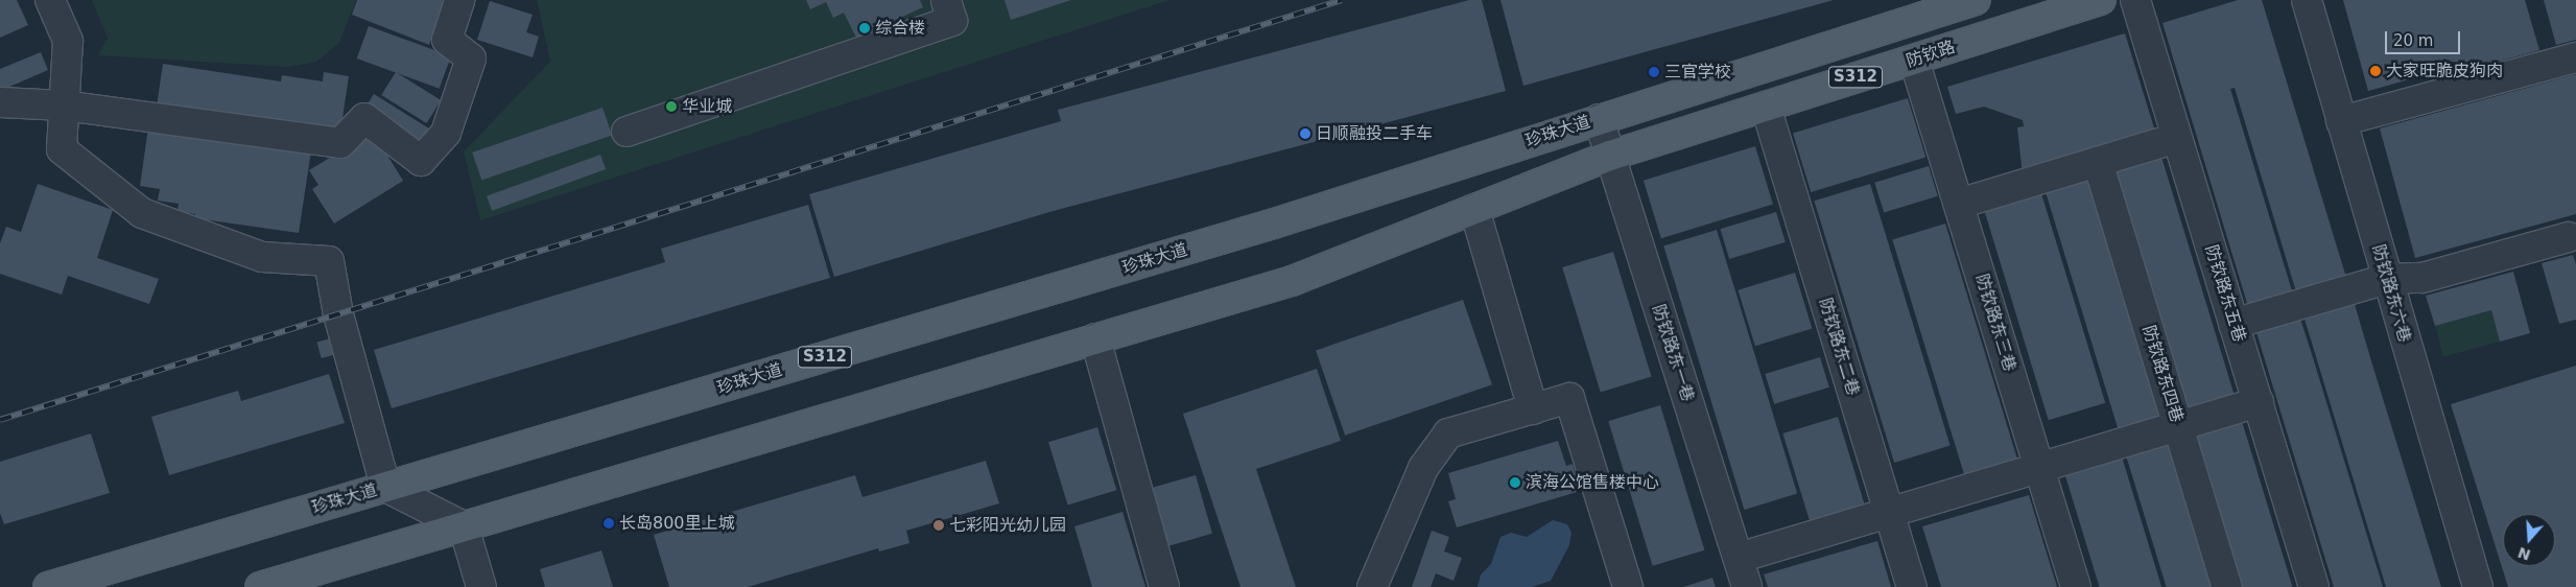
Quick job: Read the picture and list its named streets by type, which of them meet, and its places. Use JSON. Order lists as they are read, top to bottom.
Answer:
{
  "streets": {
    "main road": ["防钦路", "S312", "珍珠大道"],
    "street": [
      "防钦路东五巷",
      "防钦路东六巷",
      "防钦路东三巷",
      "防钦路东二巷",
      "防钦路东一巷",
      "防钦路东四巷"
    ]
  },
  "crossings": [
    ["防钦路", "S312"],
    ["防钦路", "防钦路东三巷"],
    ["防钦路", "防钦路东二巷"],
    ["防钦路", "防钦路东一巷"],
    ["S312", "珍珠大道"],
    ["S312", "防钦路东一巷"],
    ["珍珠大道", "防钦路东一巷"]
  ],
  "places": [
    "综合楼",
    "大家旺脆皮狗肉",
    "三官学校",
    "华业城",
    "日顺融投二手车",
    "滨海公馆售楼中心",
    "长岛800里上城",
    "七彩阳光幼儿园"
  ],
  "scale_bar": "20 m",
  "north": "bottom"
}
